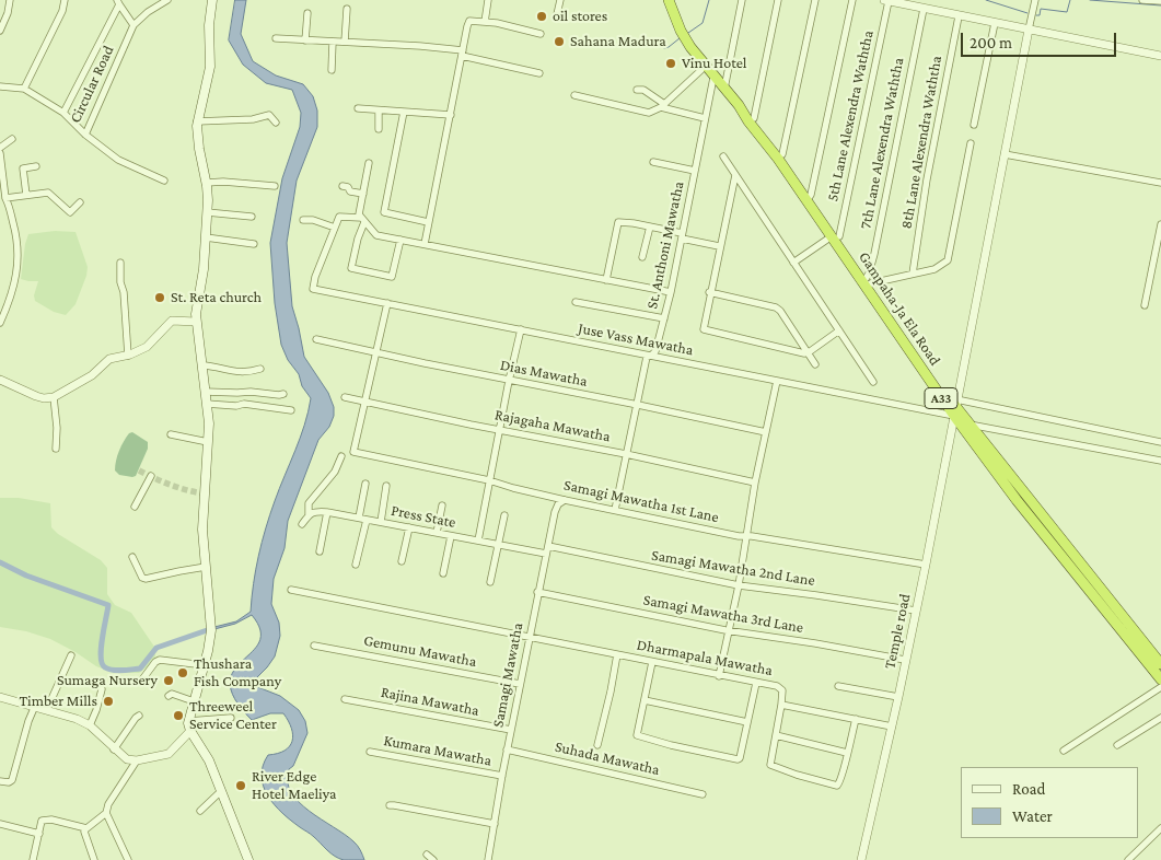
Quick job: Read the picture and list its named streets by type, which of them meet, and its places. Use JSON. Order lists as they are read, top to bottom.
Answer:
{
  "streets": {
    "highway": ["Gampaha-Ja Ela Road", "A33"],
    "street": [
      "Circular Road",
      "5th Lane Alexendra Waththa",
      "8th Lane Alexendra Waththa",
      "7th Lane Alexendra Waththa",
      "St. Anthoni Mawatha",
      "Juse Vass Mawatha",
      "Dias Mawatha",
      "Rajagaha Mawatha",
      "Samagi Mawatha 1st Lane",
      "Press State",
      "Samagi Mawatha 2nd Lane",
      "Samagi Mawatha 3rd Lane",
      "Temple road",
      "Gemunu Mawatha",
      "Dharmapala Mawatha",
      "Samagi Mawatha",
      "Rajina Mawatha",
      "Kumara Mawatha",
      "Suhada Mawatha"
    ]
  },
  "crossings": [
    ["5th Lane Alexendra Waththa", "Gampaha-Ja Ela Road"],
    ["7th Lane Alexendra Waththa", "Gampaha-Ja Ela Road"],
    ["St. Anthoni Mawatha", "Gampaha-Ja Ela Road"],
    ["St. Anthoni Mawatha", "Juse Vass Mawatha"],
    ["St. Anthoni Mawatha", "Dias Mawatha"],
    ["St. Anthoni Mawatha", "Rajagaha Mawatha"],
    ["St. Anthoni Mawatha", "Samagi Mawatha 1st Lane"],
    ["Gampaha-Ja Ela Road", "Juse Vass Mawatha"],
    ["Gampaha-Ja Ela Road", "Temple road"],
    ["Juse Vass Mawatha", "Temple road"],
    ["Rajagaha Mawatha", "Samagi Mawatha 1st Lane"],
    ["Samagi Mawatha 1st Lane", "Temple road"],
    ["Samagi Mawatha 1st Lane", "Samagi Mawatha"],
    ["Press State", "Samagi Mawatha"],
    ["Samagi Mawatha 2nd Lane", "Temple road"],
    ["Samagi Mawatha 2nd Lane", "Samagi Mawatha"],
    ["Samagi Mawatha 3rd Lane", "Temple road"],
    ["Samagi Mawatha 3rd Lane", "Samagi Mawatha"],
    ["Gemunu Mawatha", "Samagi Mawatha"],
    ["Dharmapala Mawatha", "Samagi Mawatha"],
    ["Samagi Mawatha", "Rajina Mawatha"],
    ["Samagi Mawatha", "Kumara Mawatha"],
    ["Samagi Mawatha", "Suhada Mawatha"]
  ],
  "places": [
    "oil stores",
    "Sahana Madura",
    "Vinu Hotel",
    "St. Reta church",
    "Thushara Fish Company",
    "Sumaga Nursery",
    "Timber Mills",
    "Threeweel Service Center",
    "River Edge Hotel Maeliya"
  ],
  "legend": ["Road", "Water"],
  "scale_bar": "200 m"
}
